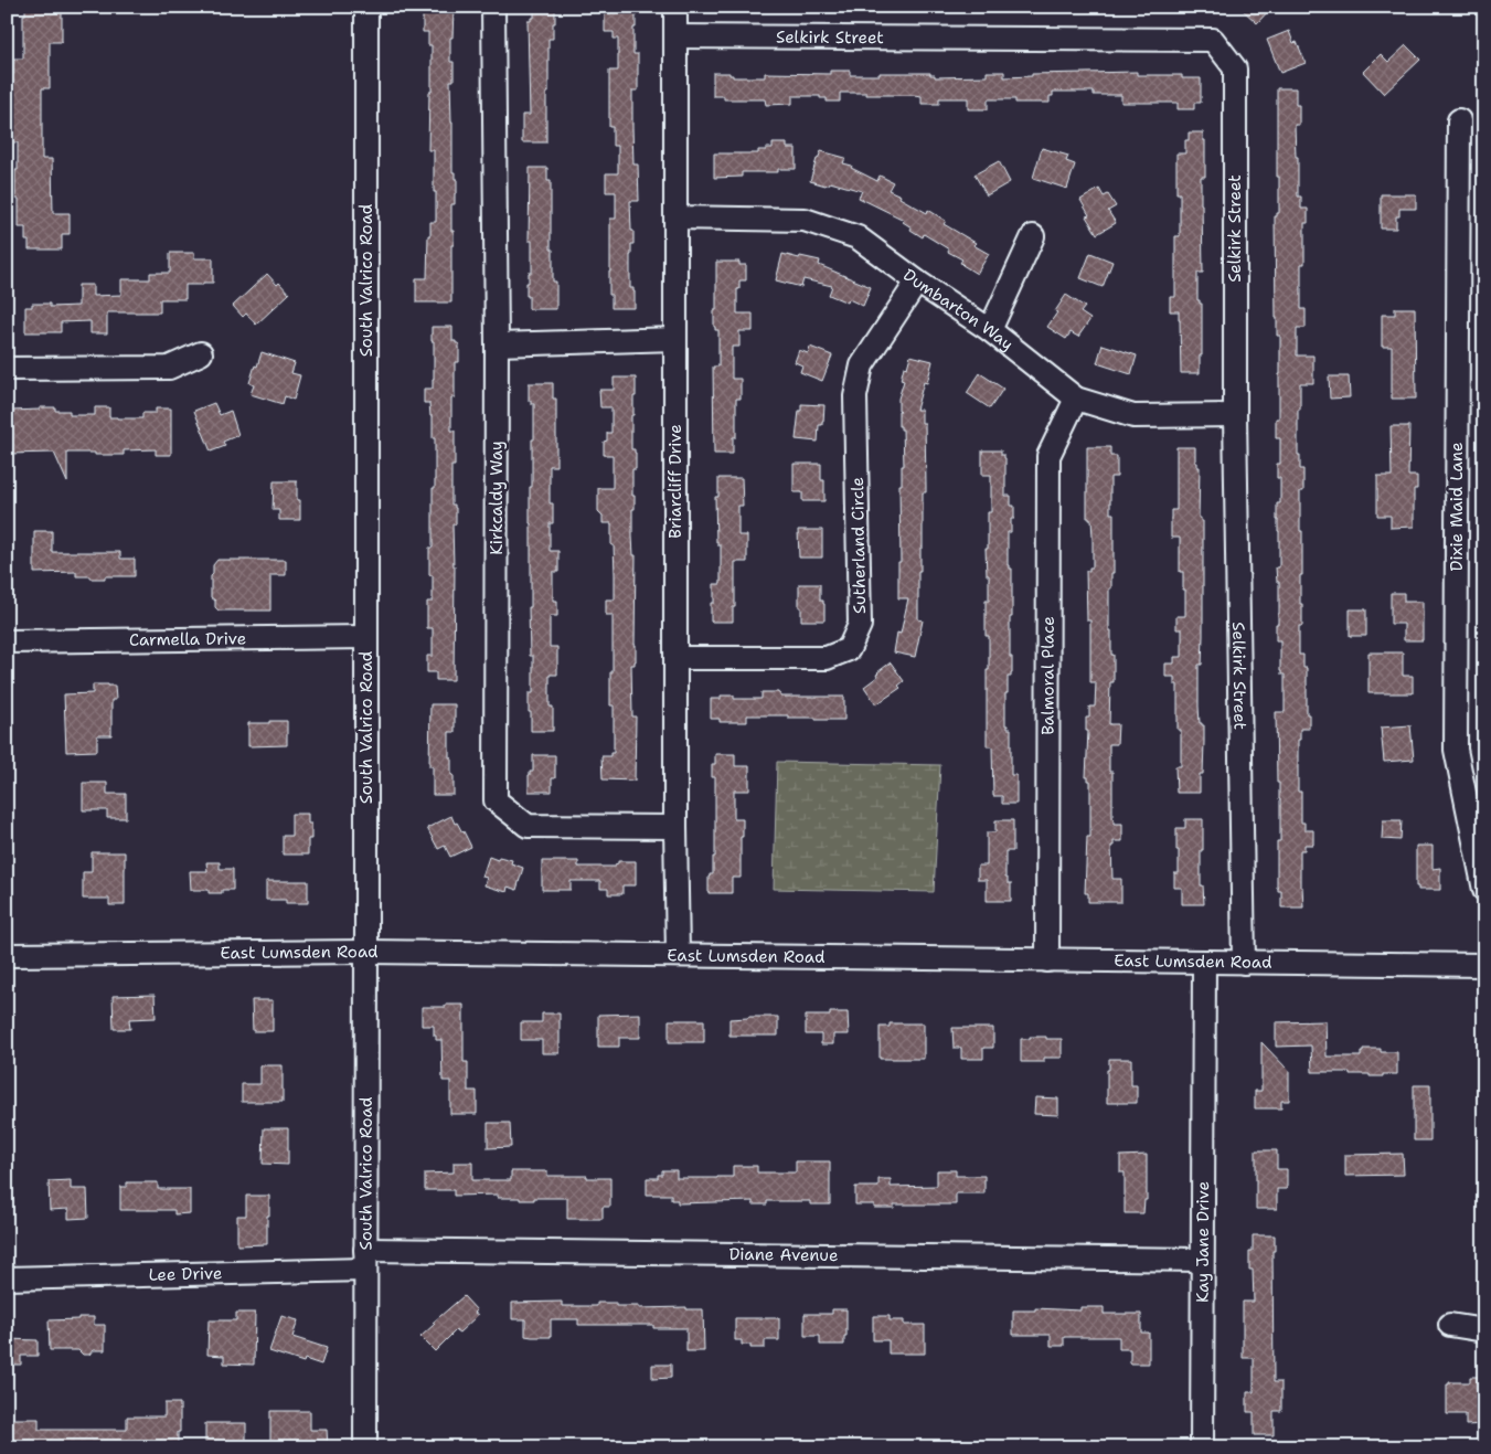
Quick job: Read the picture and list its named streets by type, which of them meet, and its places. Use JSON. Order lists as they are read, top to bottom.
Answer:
{
  "streets": {
    "street": [
      "Selkirk Street",
      "South Valrico Road",
      "Dumbarton Way",
      "Briarcliff Drive",
      "Kirkcaldy Way",
      "Dixie Maid Lane",
      "Sutherland Circle",
      "Carmella Drive",
      "Balmoral Place",
      "East Lumsden Road",
      "Kay Jane Drive",
      "Diane Avenue",
      "Lee Drive"
    ]
  },
  "crossings": [
    ["Selkirk Street", "Dumbarton Way"],
    ["Selkirk Street", "Briarcliff Drive"],
    ["Selkirk Street", "East Lumsden Road"],
    ["South Valrico Road", "Carmella Drive"],
    ["South Valrico Road", "East Lumsden Road"],
    ["South Valrico Road", "Diane Avenue"],
    ["South Valrico Road", "Lee Drive"],
    ["Dumbarton Way", "Briarcliff Drive"],
    ["Dumbarton Way", "Sutherland Circle"],
    ["Dumbarton Way", "Balmoral Place"],
    ["Briarcliff Drive", "Kirkcaldy Way"],
    ["Briarcliff Drive", "Sutherland Circle"],
    ["Briarcliff Drive", "East Lumsden Road"],
    ["Balmoral Place", "East Lumsden Road"],
    ["East Lumsden Road", "Kay Jane Drive"],
    ["Kay Jane Drive", "Diane Avenue"],
    ["Diane Avenue", "Lee Drive"]
  ]
}
